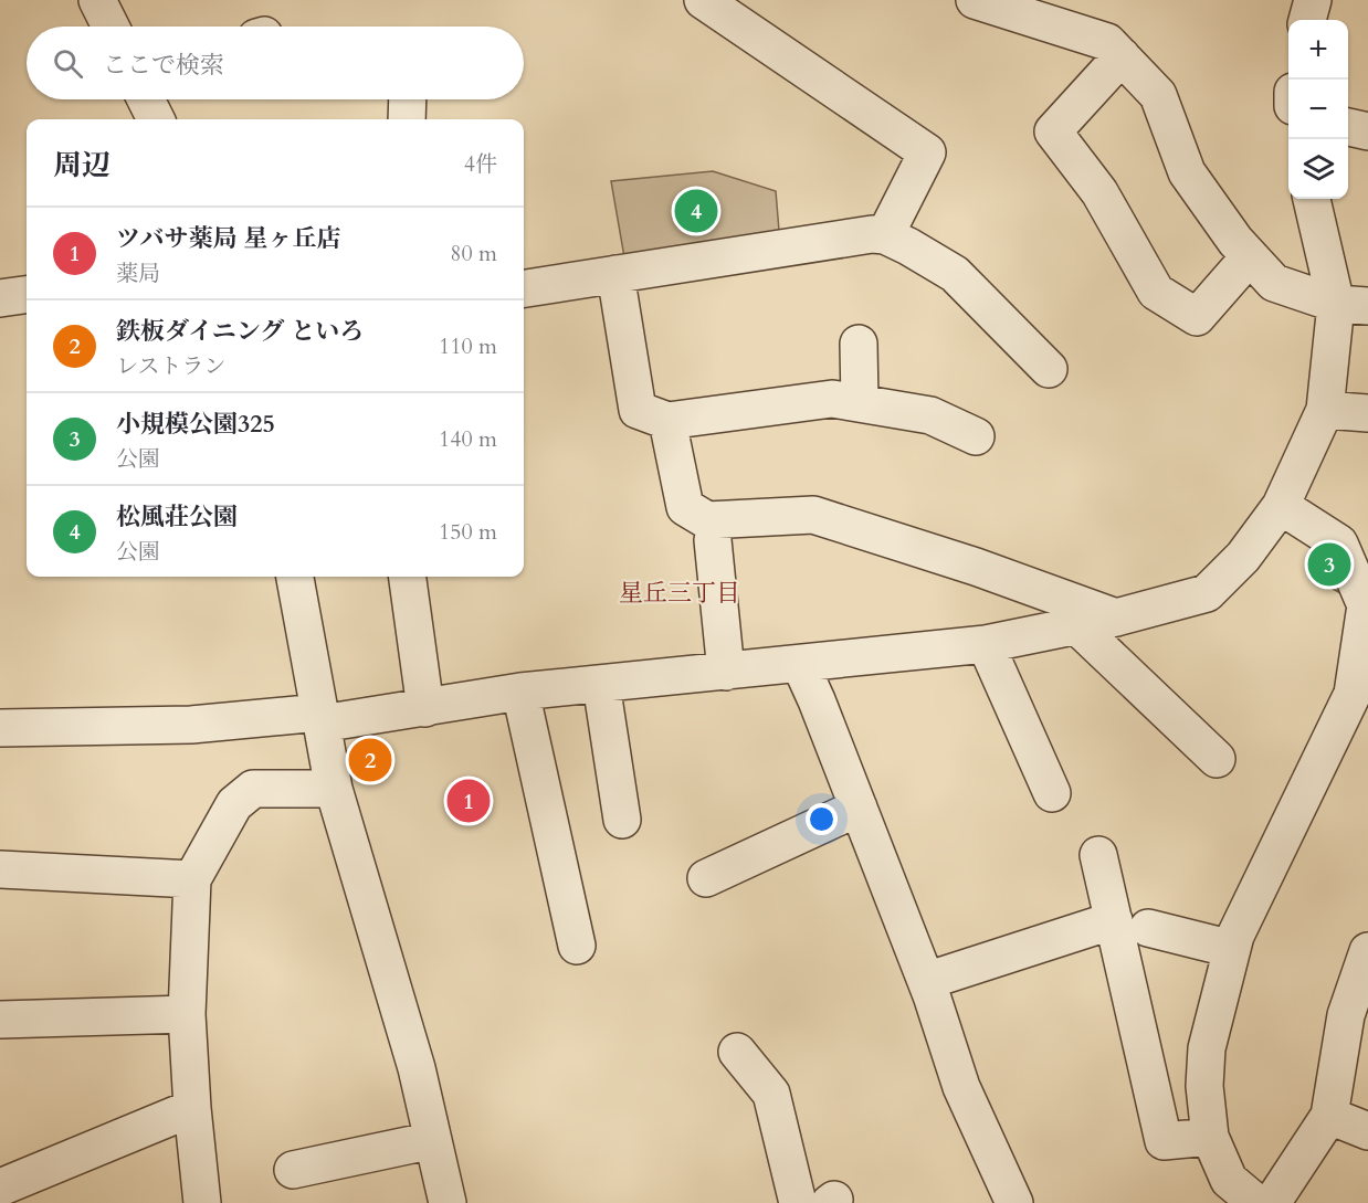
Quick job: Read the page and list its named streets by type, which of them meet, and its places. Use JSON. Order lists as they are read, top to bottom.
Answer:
{
  "districts": ["星丘三丁目"],
  "page": {
    "map_buttons": ["+", "−"],
    "search": "ここで検索",
    "heading": ["周辺", "4件"],
    "pins": [
      "4",
      "3",
      "2",
      "1"
    ],
    "list": [
      {
        "mark": "1",
        "name": "ツバサ薬局 星ヶ丘店",
        "note": "薬局",
        "value": "80 m"
      },
      {
        "mark": "2",
        "name": "鉄板ダイニング といろ",
        "note": "レストラン",
        "value": "110 m"
      },
      {
        "mark": "3",
        "name": "小規模公園325",
        "note": "公園",
        "value": "140 m"
      },
      {
        "mark": "4",
        "name": "松風荘公園",
        "note": "公園",
        "value": "150 m"
      }
    ]
  }
}
